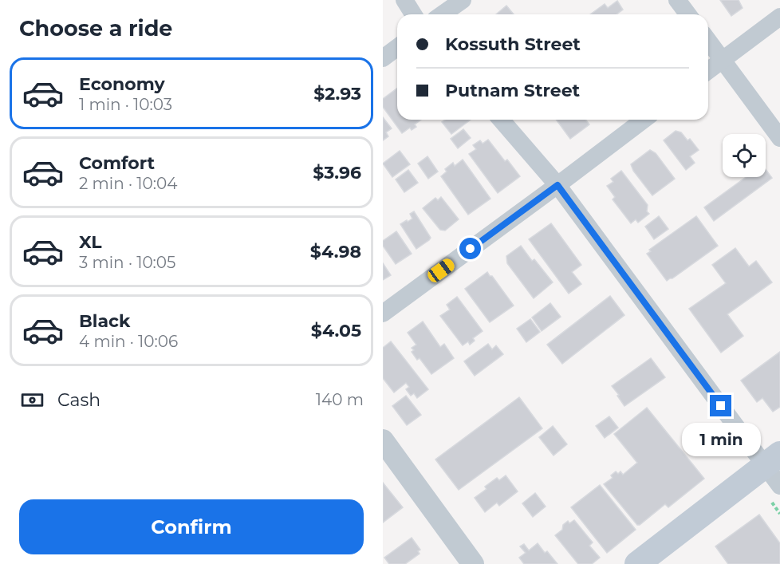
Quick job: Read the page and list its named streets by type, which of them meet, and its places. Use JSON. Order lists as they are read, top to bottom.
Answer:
{
  "page": {
    "heading": "Choose a ride",
    "banner": ["Kossuth Street", "Putnam Street"],
    "list": [
      {
        "name": "Economy",
        "note": "1 min · 10:03",
        "value": "$2.93"
      },
      {
        "name": "Comfort",
        "note": "2 min · 10:04",
        "value": "$3.96"
      },
      {
        "name": "XL",
        "note": "3 min · 10:05",
        "value": "$4.98"
      },
      {
        "name": "Black",
        "note": "4 min · 10:06",
        "value": "$4.05"
      }
    ],
    "pay": ["Cash", "140 m"],
    "bubble": "1 min",
    "buttons": "Confirm"
  }
}
